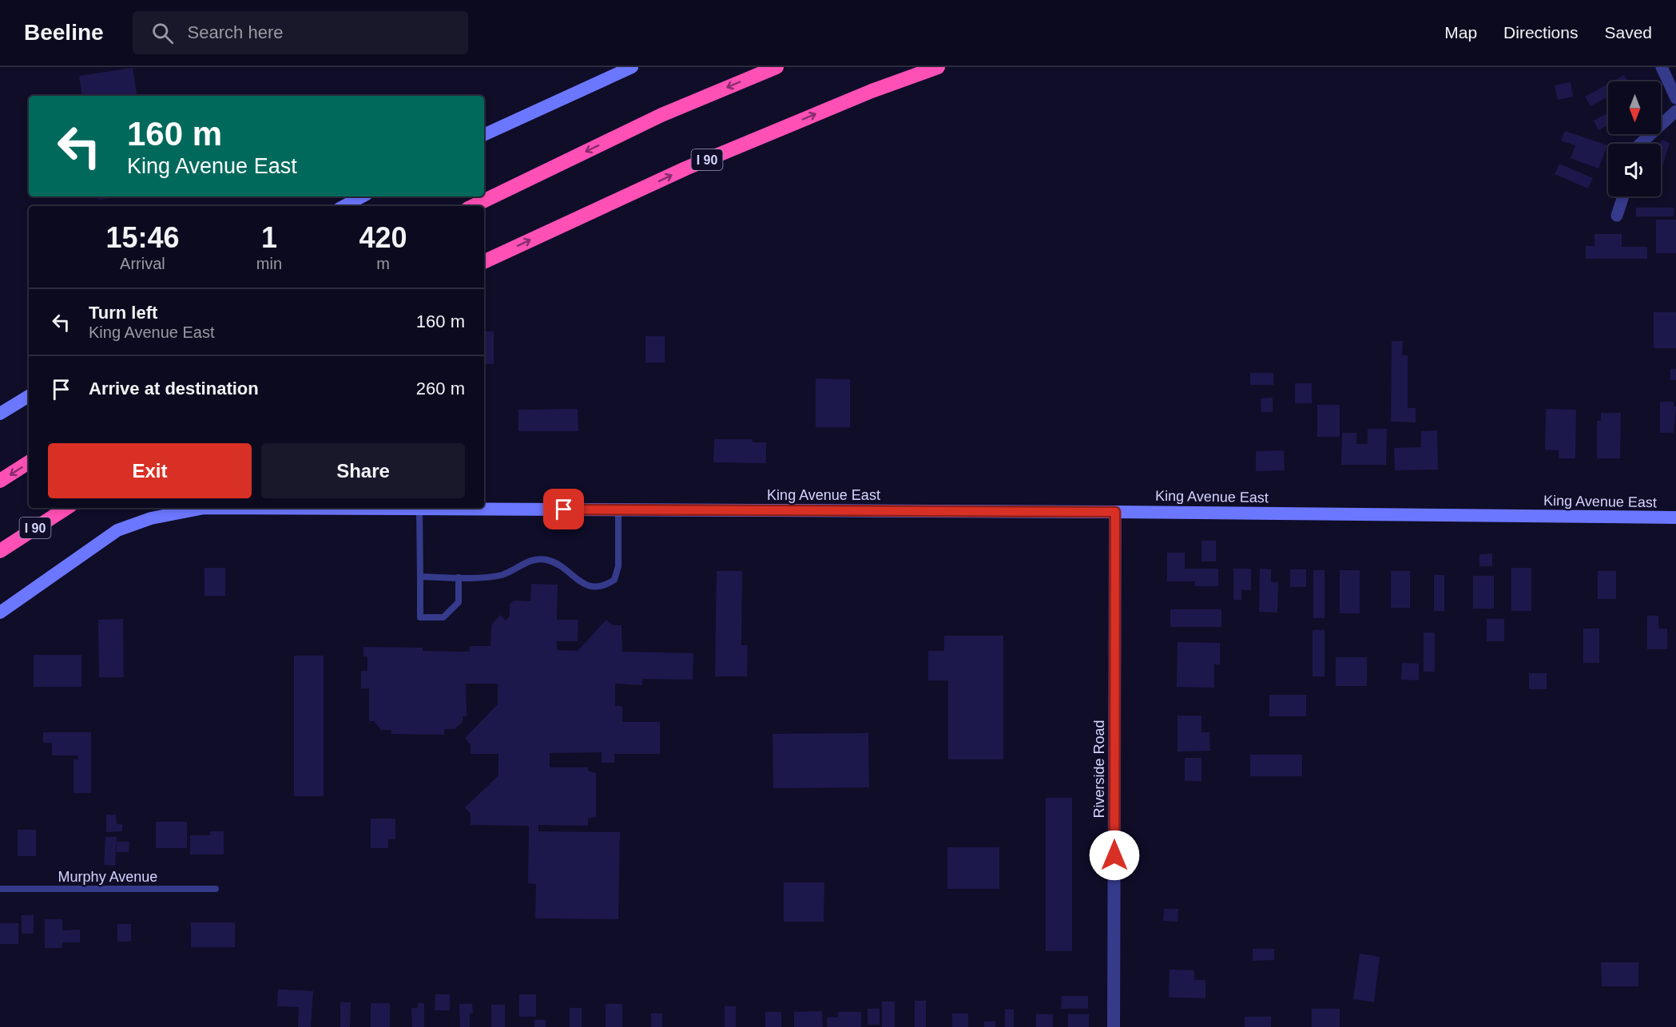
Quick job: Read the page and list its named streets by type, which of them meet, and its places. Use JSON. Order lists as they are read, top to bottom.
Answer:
{
  "streets": {
    "highway": ["I 90"],
    "main road": ["King Avenue East"],
    "street": ["Riverside Road"],
    "lane": ["Murphy Avenue"]
  },
  "crossings": [
    ["King Avenue East", "Riverside Road"]
  ],
  "north": "bottom",
  "page": {
    "header": "Beeline",
    "search": "Search here",
    "nav": ["Map", "Directions", "Saved"],
    "turn": ["160 m", "King Avenue East"],
    "eta": [
      "15:46",
      "Arrival",
      "1",
      "min",
      "420",
      "m"
    ],
    "list": [
      {
        "name": "Turn left",
        "note": "King Avenue East",
        "value": "160 m"
      },
      {
        "name": "Arrive at destination",
        "value": "260 m"
      }
    ],
    "buttons": ["Exit", "Share"]
  }
}
